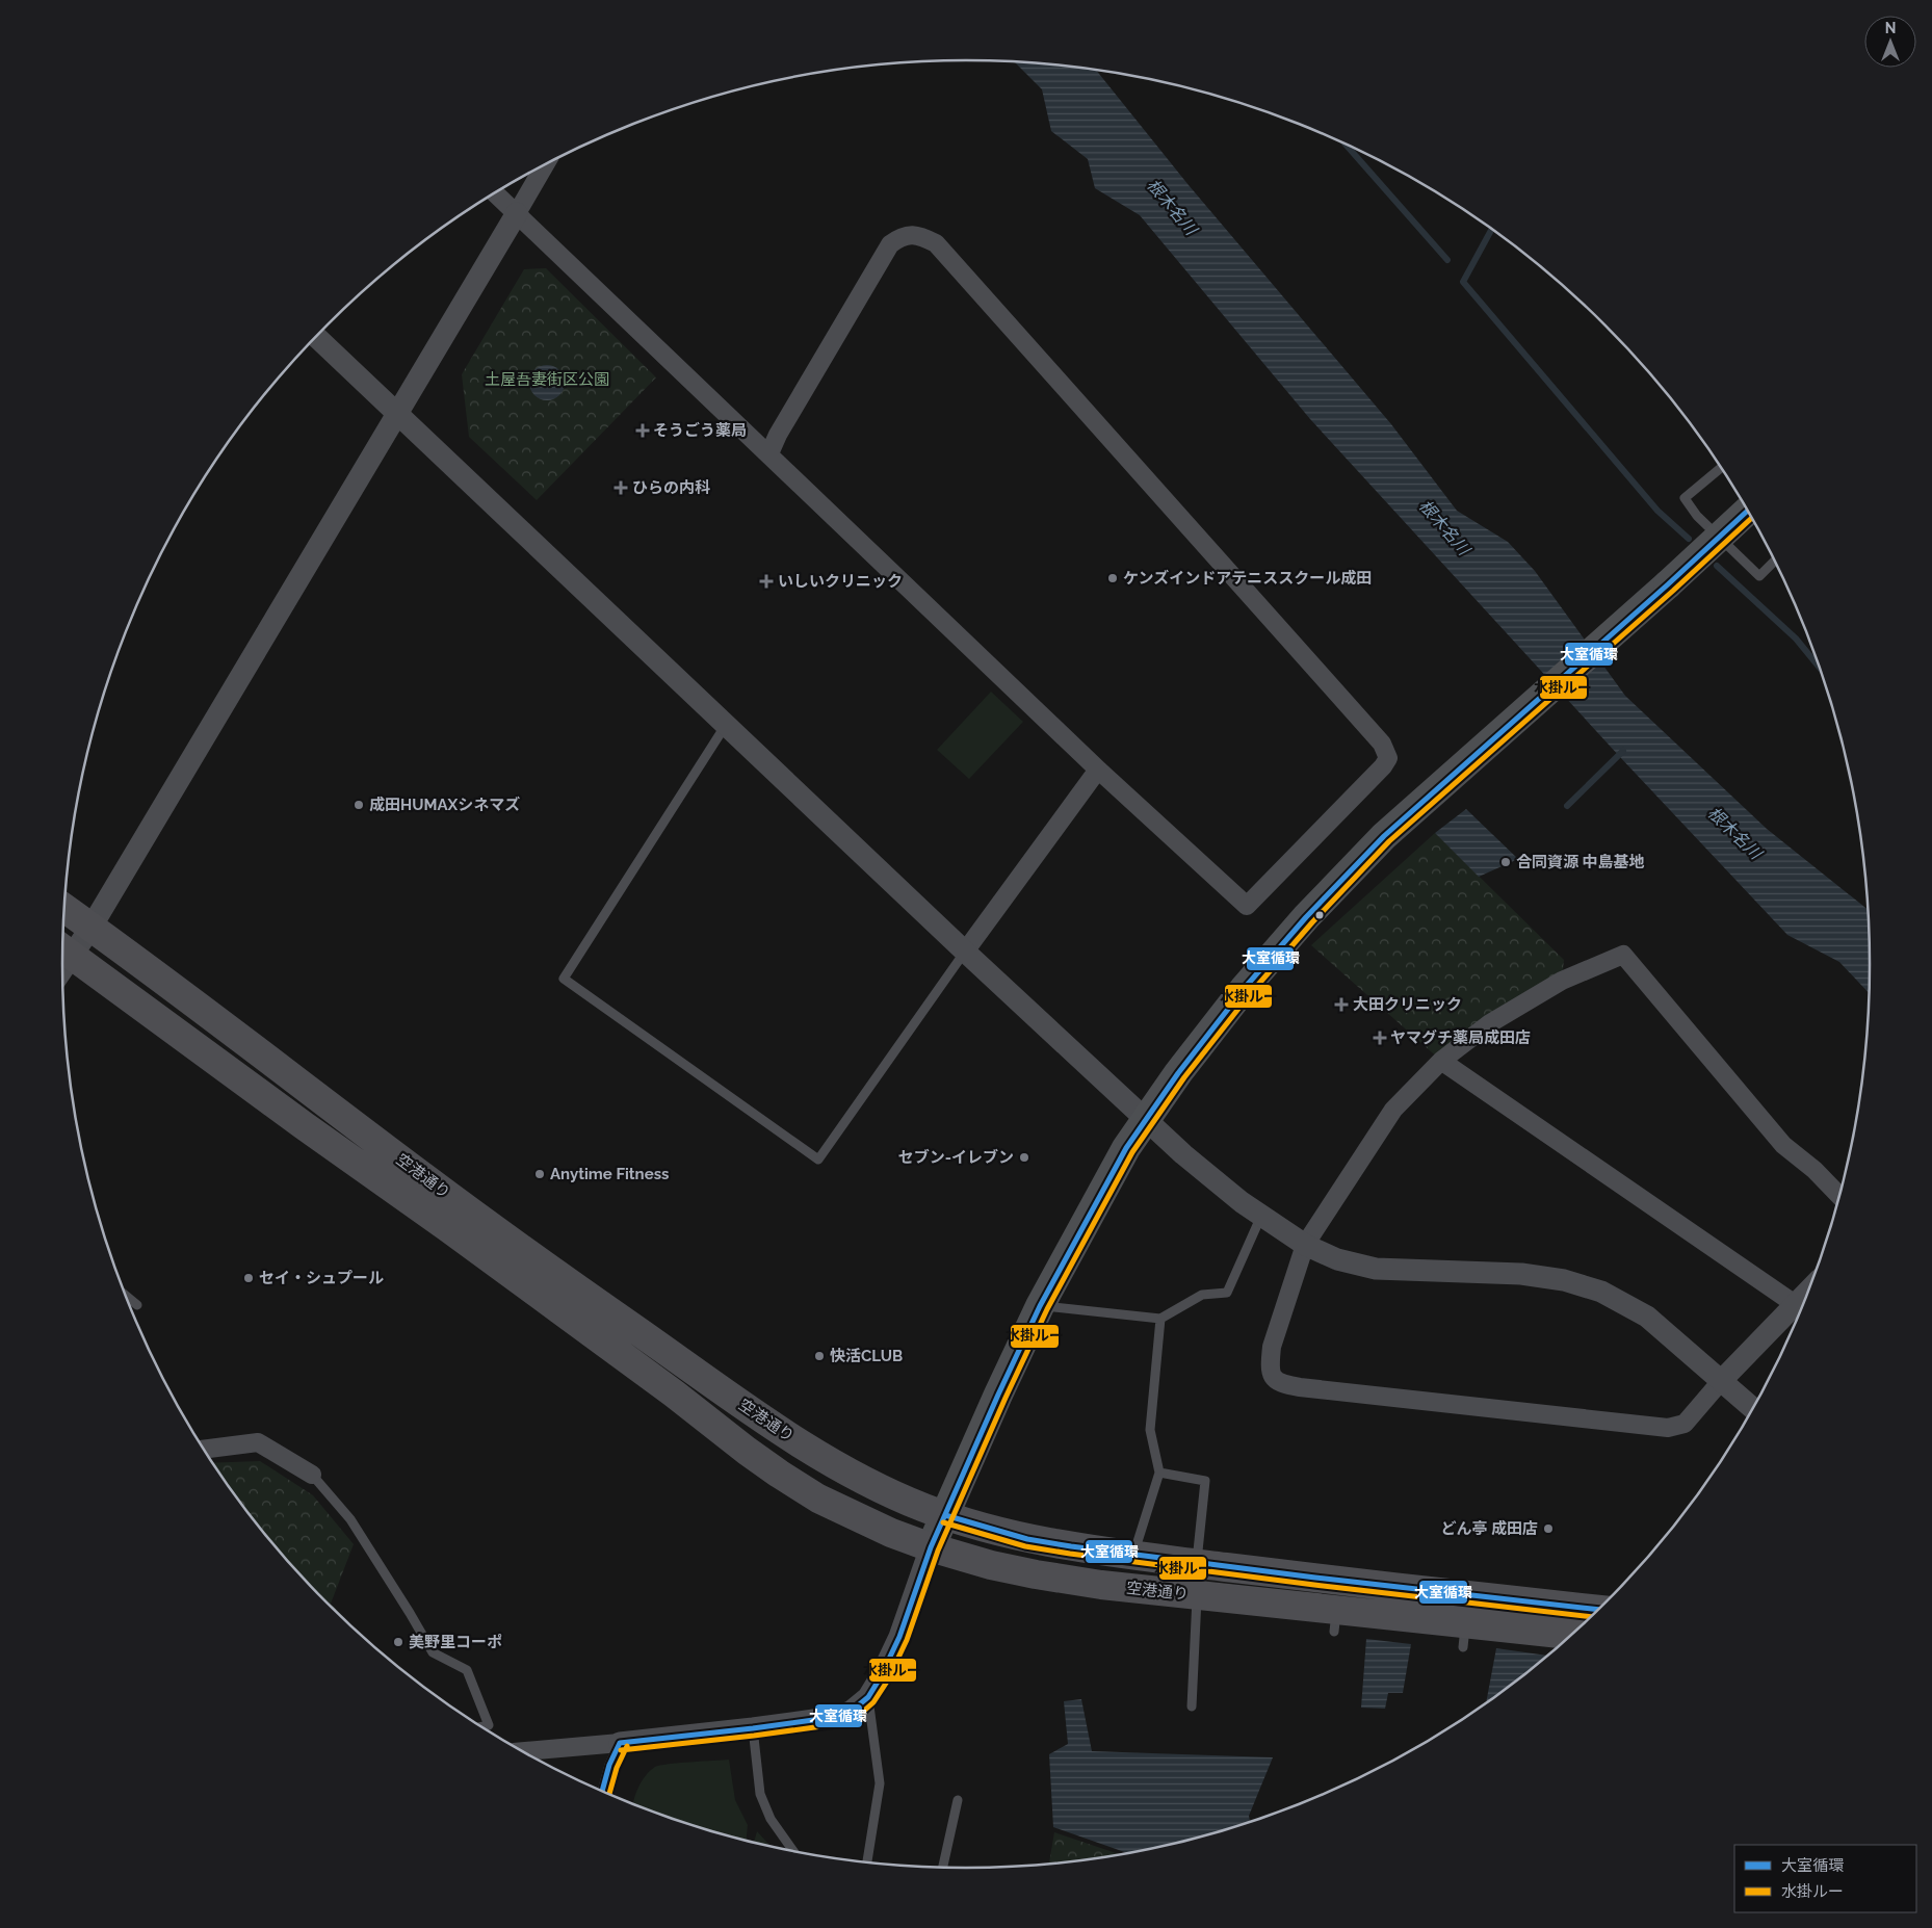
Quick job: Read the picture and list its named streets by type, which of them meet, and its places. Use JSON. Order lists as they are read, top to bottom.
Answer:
{
  "streets": {
    "highway": ["空港通り"]
  },
  "water": ["根木名川"],
  "parks": ["土屋吾妻街区公園"],
  "places": {
    "health": [
      "そうごう薬局",
      "ひらの内科",
      "いしいクリニック",
      "大田クリニック",
      "ヤマグチ薬局成田店"
    ],
    "other": [
      "ケンズインドアテニススクール成田",
      "成田HUMAXシネマズ",
      "合同資源 中島基地",
      "セブン-イレブン",
      "Anytime Fitness",
      "セイ・シュプール",
      "快活CLUB",
      "どん亭 成田店",
      "美野里コーポ"
    ]
  },
  "lines": ["transit line 大室循環", "transit line 水掛ルー"],
  "legend": ["大室循環", "水掛ルー"],
  "north": "top"
}
